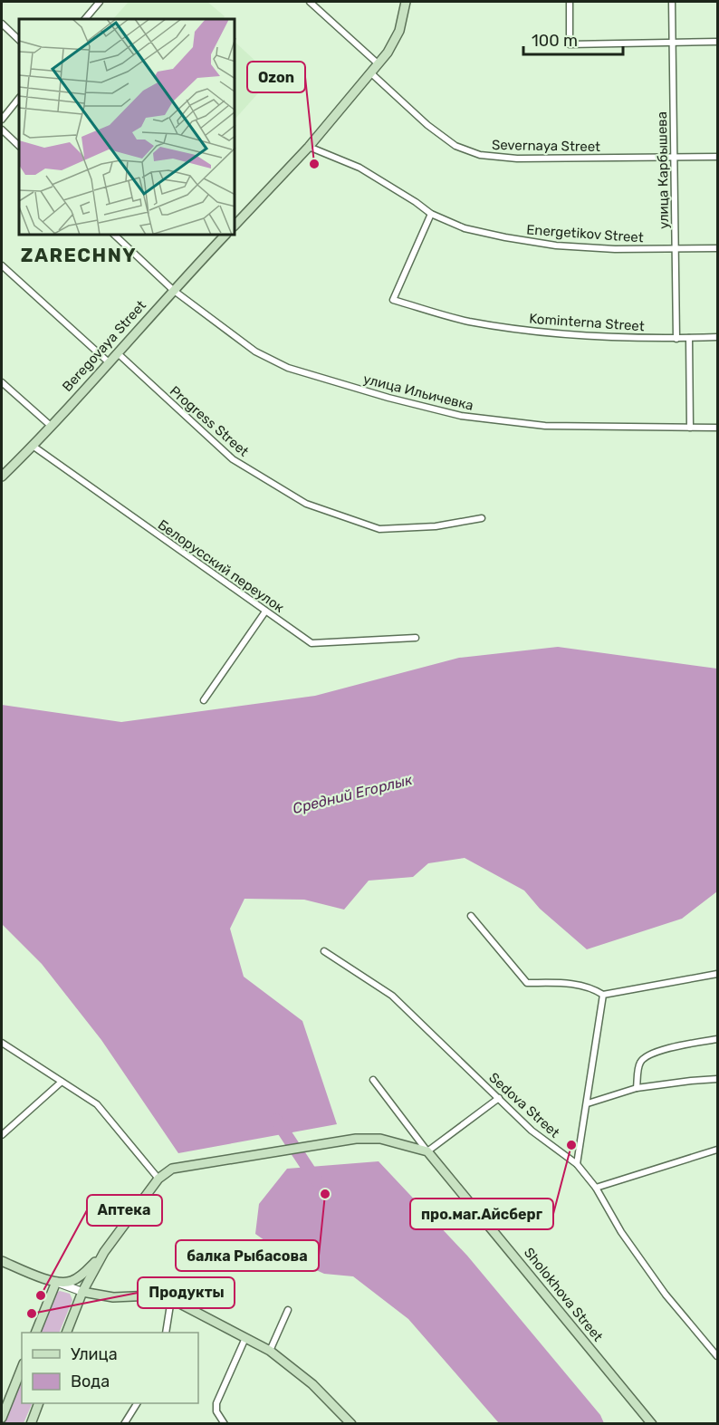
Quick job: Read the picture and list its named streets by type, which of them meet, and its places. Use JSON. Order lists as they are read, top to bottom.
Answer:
{
  "streets": {
    "main road": ["Beregovaya Street", "Sholokhova Street"],
    "street": [
      "Severnaya Street",
      "улица Карбышева",
      "Energetikov Street",
      "Kominterna Street",
      "улица Ильичевка",
      "Progress Street",
      "Белорусский переулок",
      "Sedova Street"
    ]
  },
  "crossings": [
    ["Severnaya Street", "улица Карбышева"],
    ["улица Карбышева", "Energetikov Street"],
    ["улица Карбышева", "Kominterna Street"],
    ["Energetikov Street", "Kominterna Street"],
    ["Beregovaya Street", "улица Ильичевка"],
    ["Beregovaya Street", "Progress Street"],
    ["Beregovaya Street", "Белорусский переулок"]
  ],
  "districts": ["ZARECHNY"],
  "water": ["Средний Егорлык"],
  "places": [
    "Ozon",
    "про.маг.Айсберг",
    "балка Рыбасова",
    "Аптека",
    "Продукты"
  ],
  "legend": ["Улица", "Вода"],
  "scale_bar": "100 m"
}
